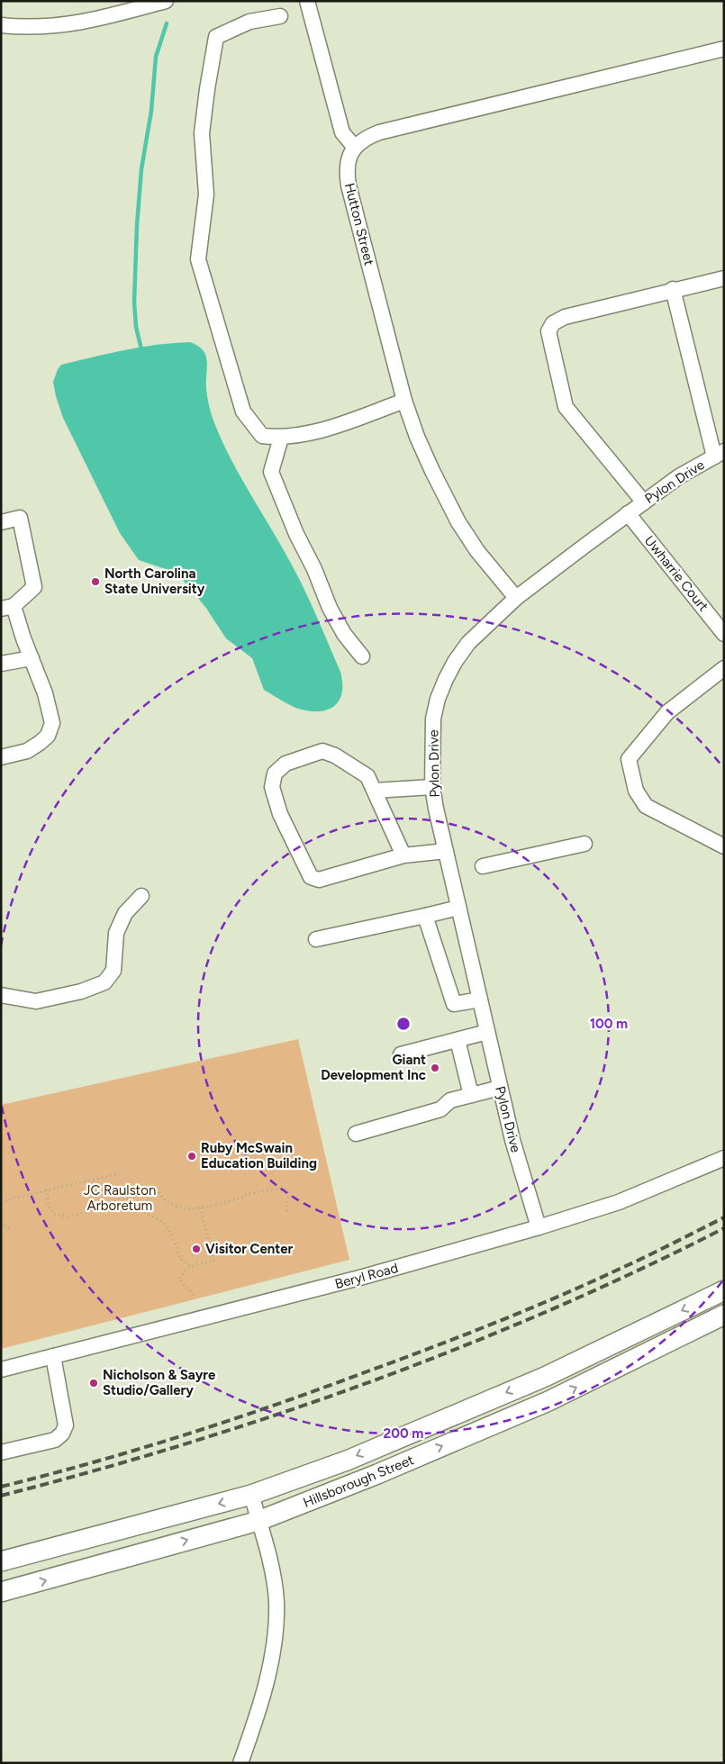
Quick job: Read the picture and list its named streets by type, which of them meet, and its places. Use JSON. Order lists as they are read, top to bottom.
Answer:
{
  "streets": {
    "main road": ["Hillsborough Street"],
    "street": [
      "Hutton Street",
      "Pylon Drive",
      "Uwharrie Court",
      "Beryl Road"
    ]
  },
  "crossings": [
    ["Hutton Street", "Pylon Drive"],
    ["Pylon Drive", "Uwharrie Court"],
    ["Pylon Drive", "Beryl Road"]
  ],
  "parks": ["JC Raulston Arboretum"],
  "places": [
    "North Carolina State University",
    "Giant Development Inc",
    "Ruby McSwain Education Building",
    "Visitor Center",
    "Nicholson & Sayre Studio/Gallery"
  ],
  "rings": ["100 m", "200 m"]
}
